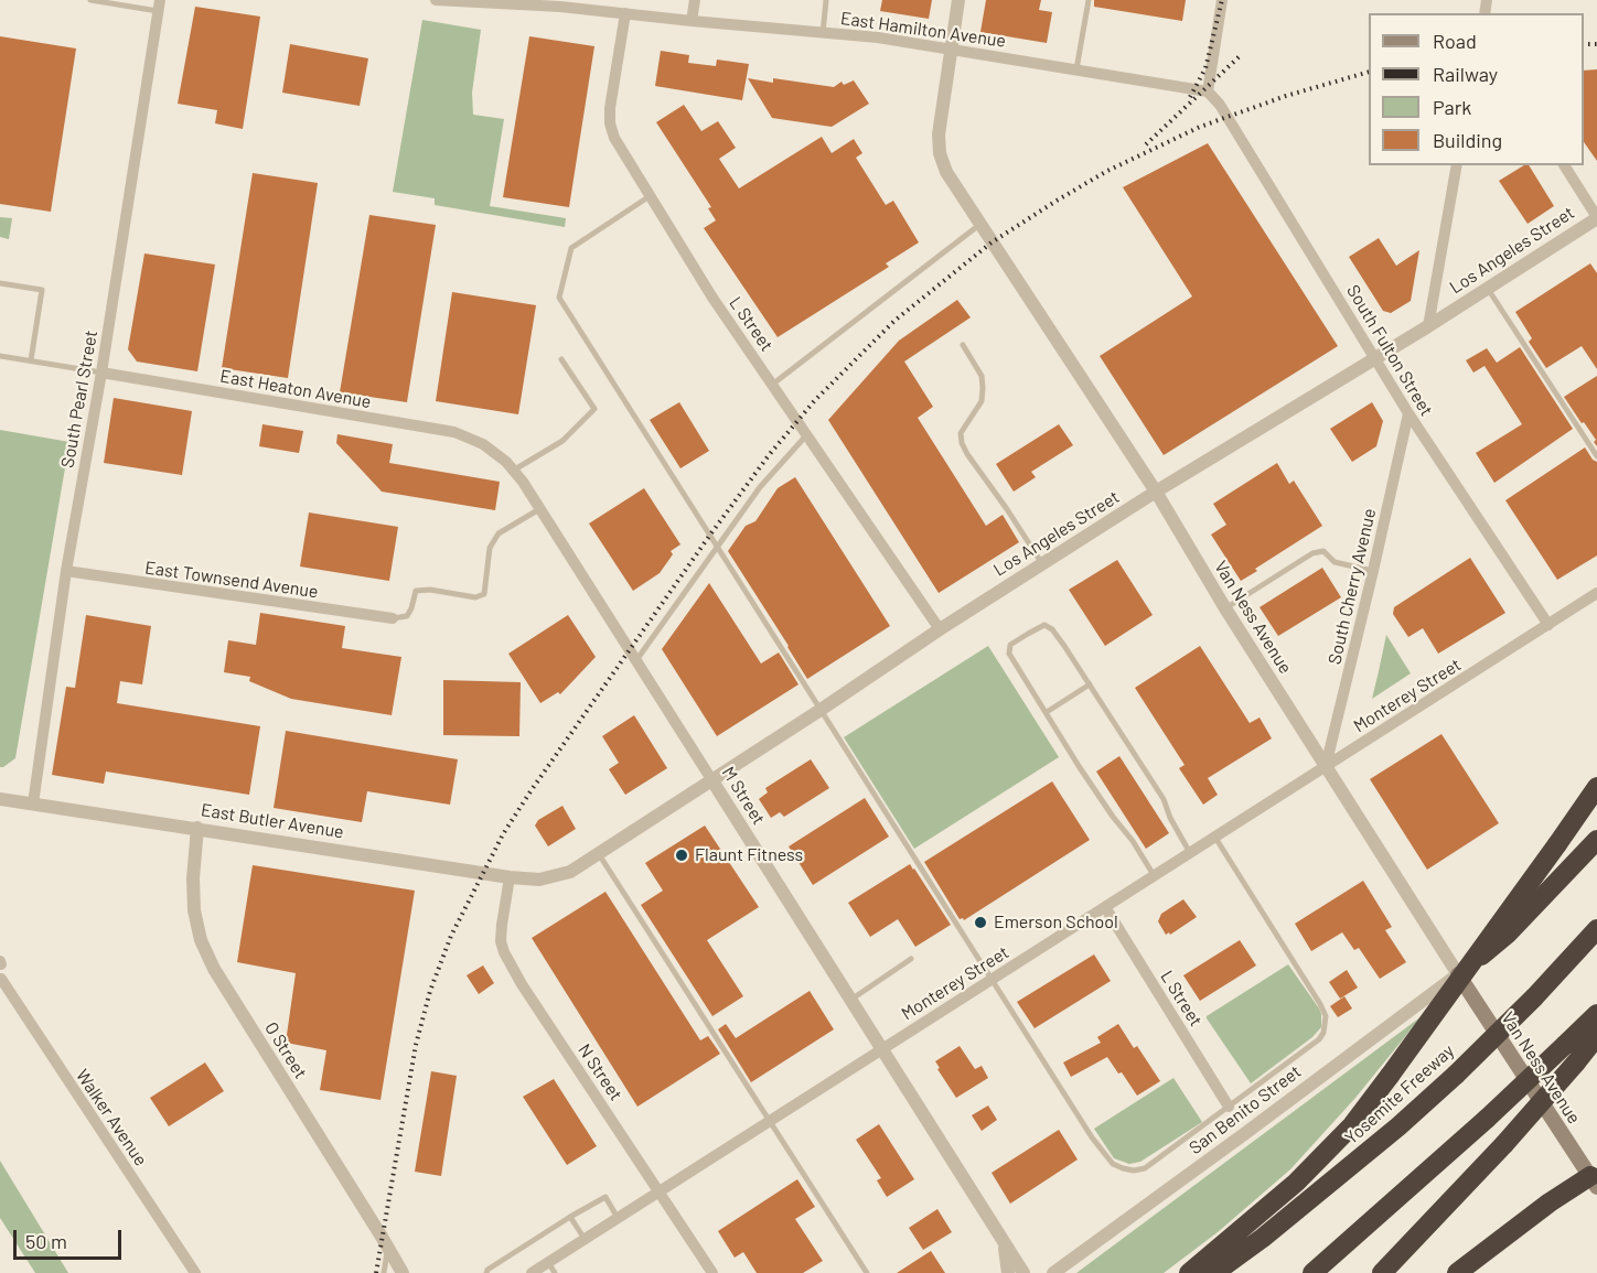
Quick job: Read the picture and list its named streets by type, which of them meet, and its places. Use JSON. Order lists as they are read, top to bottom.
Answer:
{
  "streets": {
    "highway": ["Yosemite Freeway"],
    "main road": ["Van Ness Avenue"],
    "street": [
      "East Hamilton Avenue",
      "Los Angeles Street",
      "L Street",
      "South Fulton Street",
      "East Heaton Avenue",
      "South Pearl Street",
      "East Townsend Avenue",
      "South Cherry Avenue",
      "Monterey Street",
      "M Street",
      "East Butler Avenue",
      "O Street",
      "N Street",
      "San Benito Street",
      "Walker Avenue"
    ]
  },
  "crossings": [
    ["East Hamilton Avenue", "L Street"],
    ["East Hamilton Avenue", "South Fulton Street"],
    ["East Hamilton Avenue", "Van Ness Avenue"],
    ["Los Angeles Street", "L Street"],
    ["Los Angeles Street", "South Fulton Street"],
    ["Los Angeles Street", "Van Ness Avenue"],
    ["Los Angeles Street", "M Street"],
    ["Los Angeles Street", "East Butler Avenue"],
    ["L Street", "Monterey Street"],
    ["South Fulton Street", "South Cherry Avenue"],
    ["South Fulton Street", "Monterey Street"],
    ["East Heaton Avenue", "South Pearl Street"],
    ["East Heaton Avenue", "M Street"],
    ["South Pearl Street", "East Townsend Avenue"],
    ["South Pearl Street", "East Butler Avenue"],
    ["South Cherry Avenue", "Van Ness Avenue"],
    ["South Cherry Avenue", "Monterey Street"],
    ["Van Ness Avenue", "Monterey Street"],
    ["Van Ness Avenue", "San Benito Street"],
    ["Monterey Street", "M Street"],
    ["Monterey Street", "N Street"],
    ["East Butler Avenue", "O Street"],
    ["East Butler Avenue", "N Street"]
  ],
  "places": ["Flaunt Fitness", "Emerson School"],
  "legend": [
    "Road",
    "Railway",
    "Park",
    "Building"
  ],
  "scale_bar": "50 m"
}
